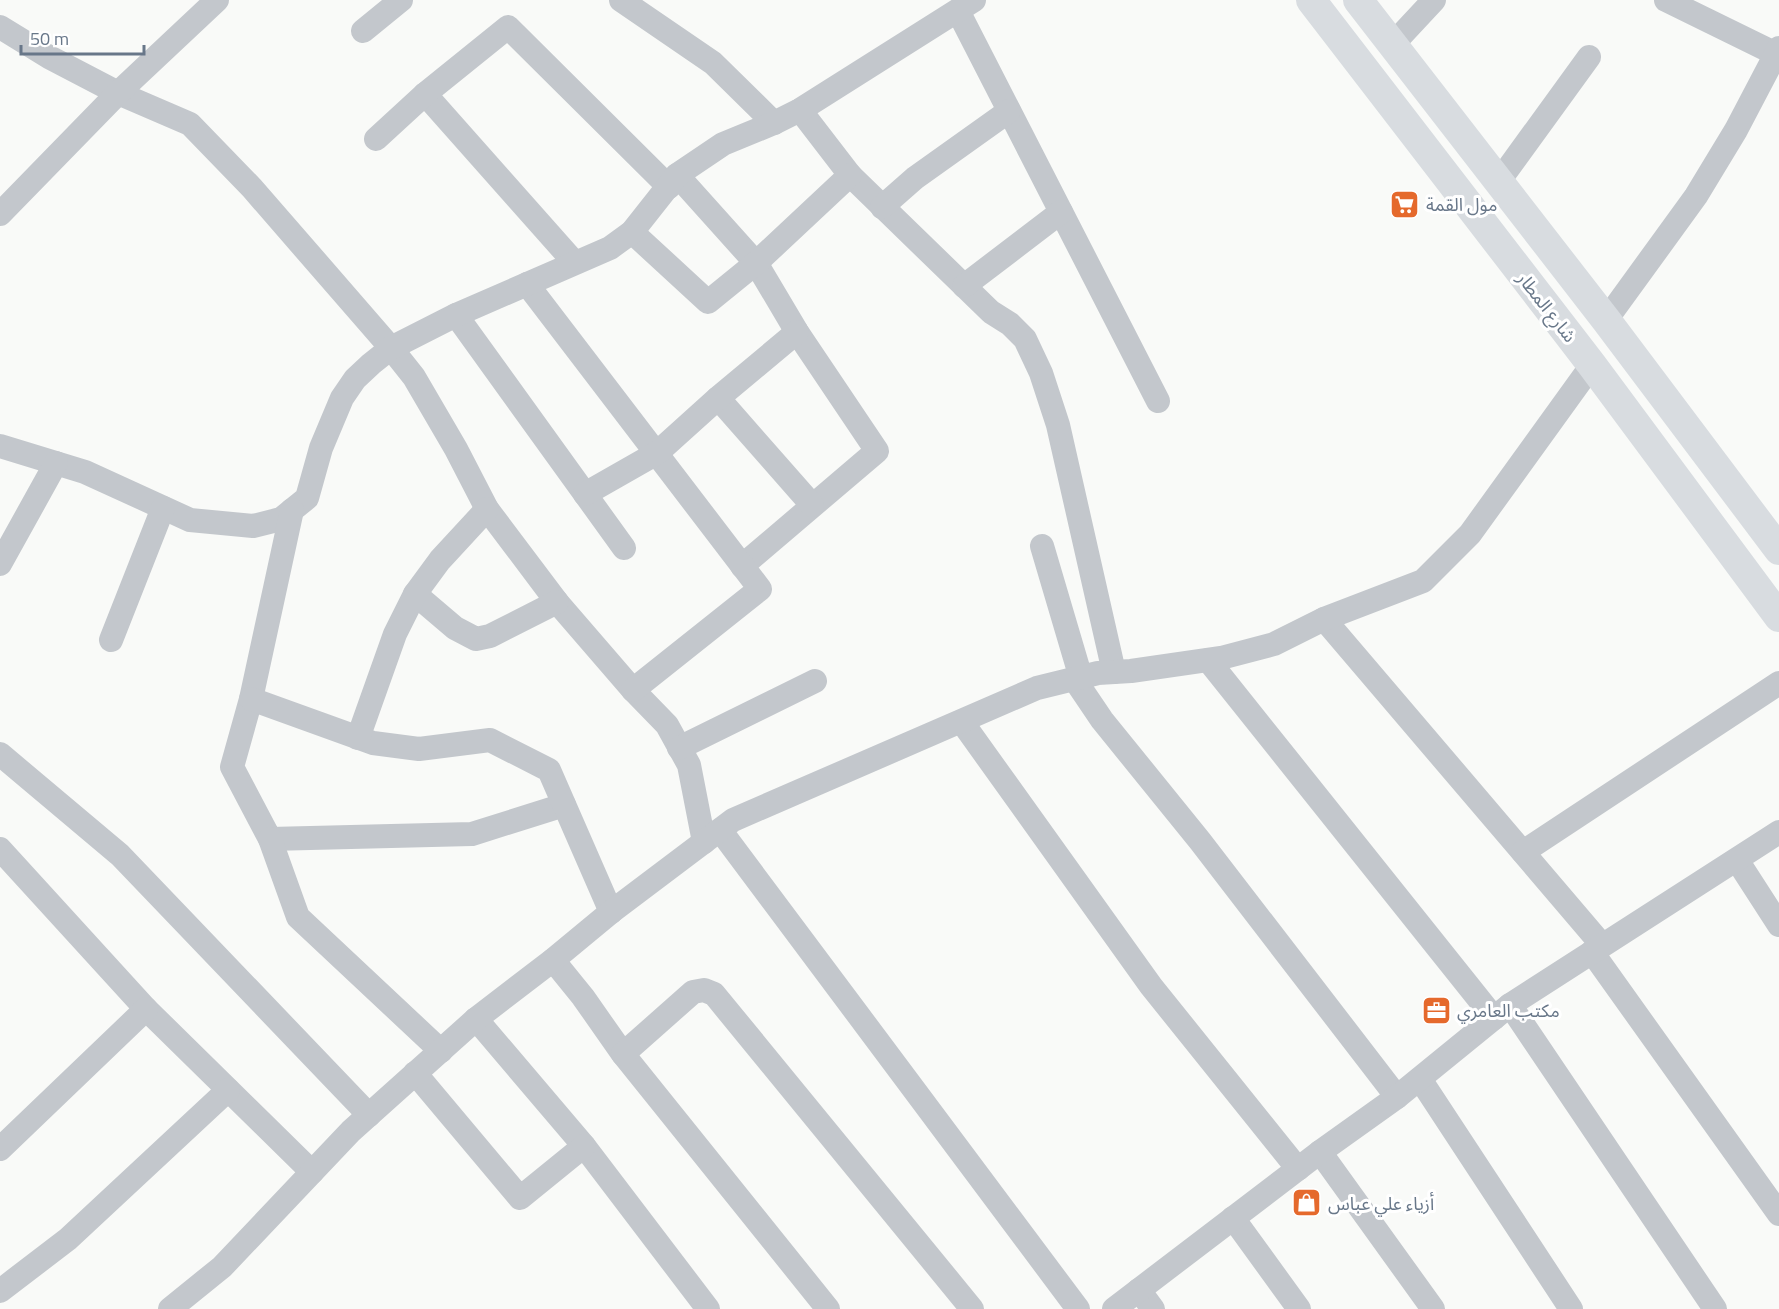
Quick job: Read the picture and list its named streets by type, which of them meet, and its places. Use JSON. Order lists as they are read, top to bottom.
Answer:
{
  "streets": {
    "main road": ["شارع المطار"]
  },
  "places": {
    "supermarket": ["مول القمة"],
    "office": ["مكتب العامري"],
    "shop": ["أزياء علي عباس"]
  },
  "scale_bar": "50 m"
}
